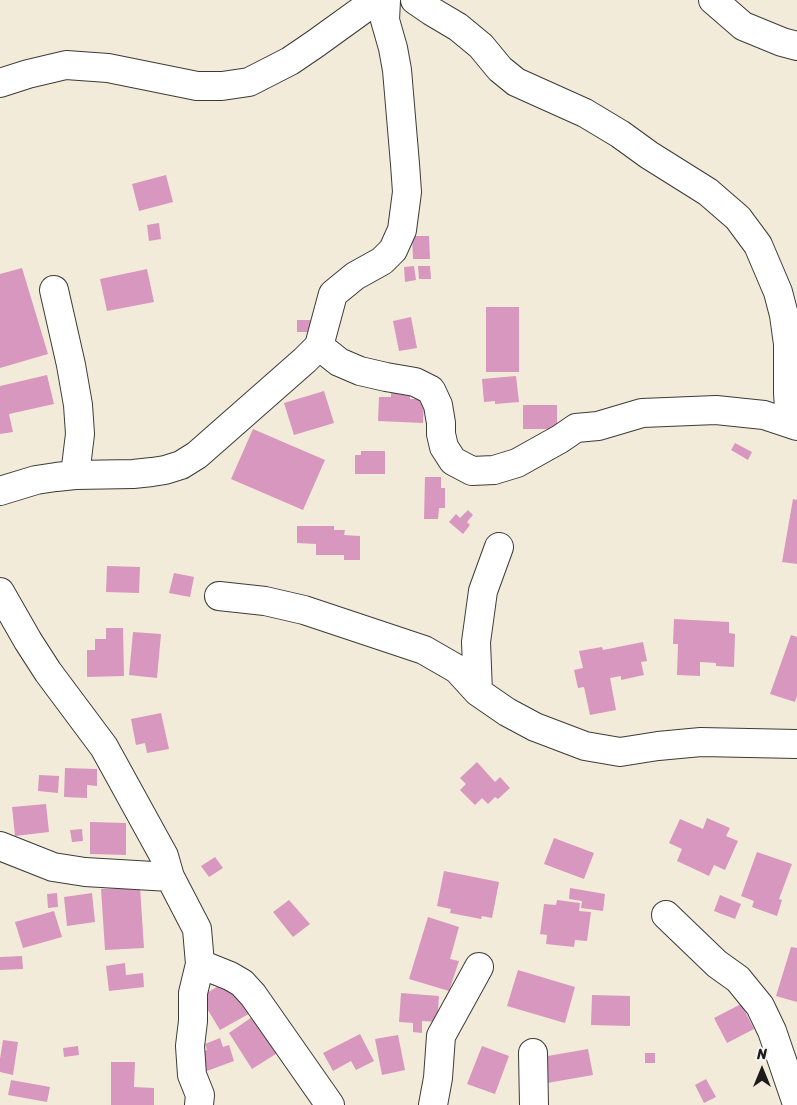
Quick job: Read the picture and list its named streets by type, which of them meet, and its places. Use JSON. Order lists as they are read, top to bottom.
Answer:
{
  "north": "top"
}
